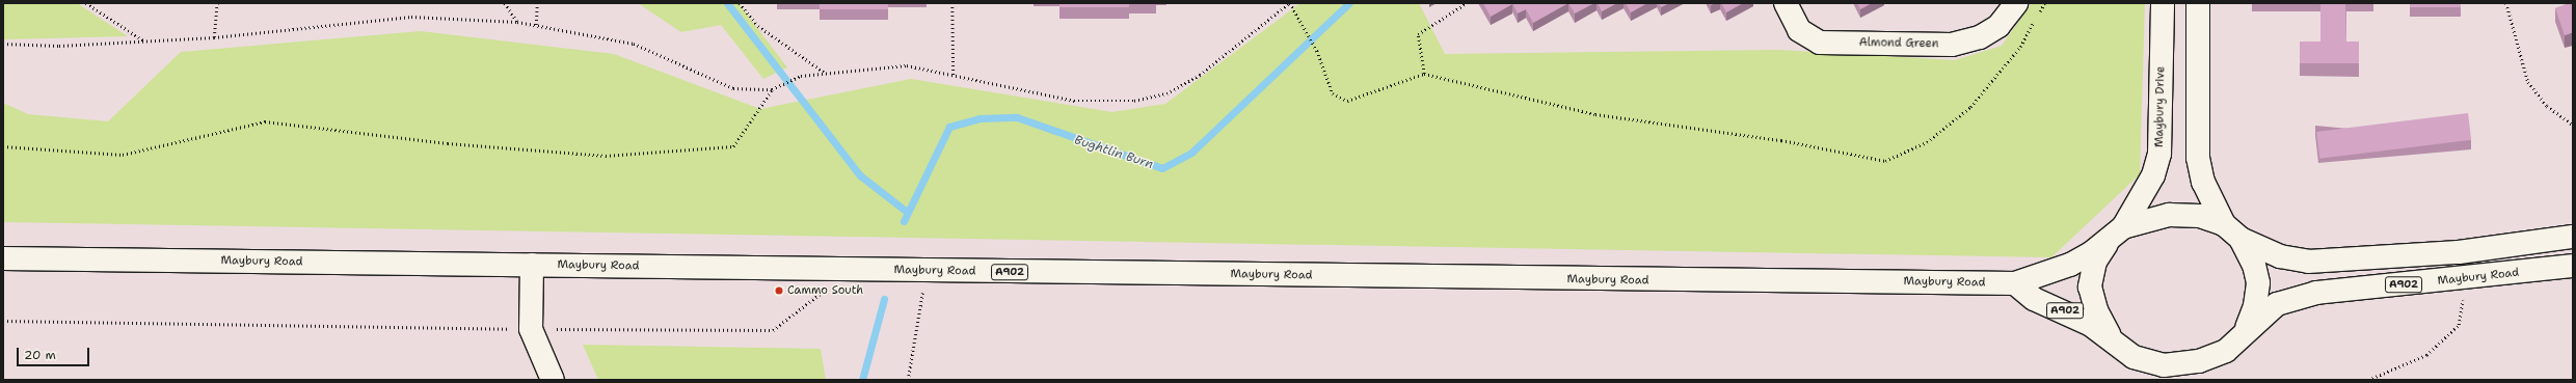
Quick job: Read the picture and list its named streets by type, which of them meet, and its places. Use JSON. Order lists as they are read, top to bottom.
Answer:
{
  "streets": {
    "main road": [
      "Almond Green",
      "Maybury Drive",
      "Maybury Road",
      "A902"
    ]
  },
  "crossings": [
    ["Maybury Drive", "Maybury Road"]
  ],
  "water": ["Bughtlin Burn"],
  "places": ["Cammo South"],
  "scale_bar": "20 m"
}
